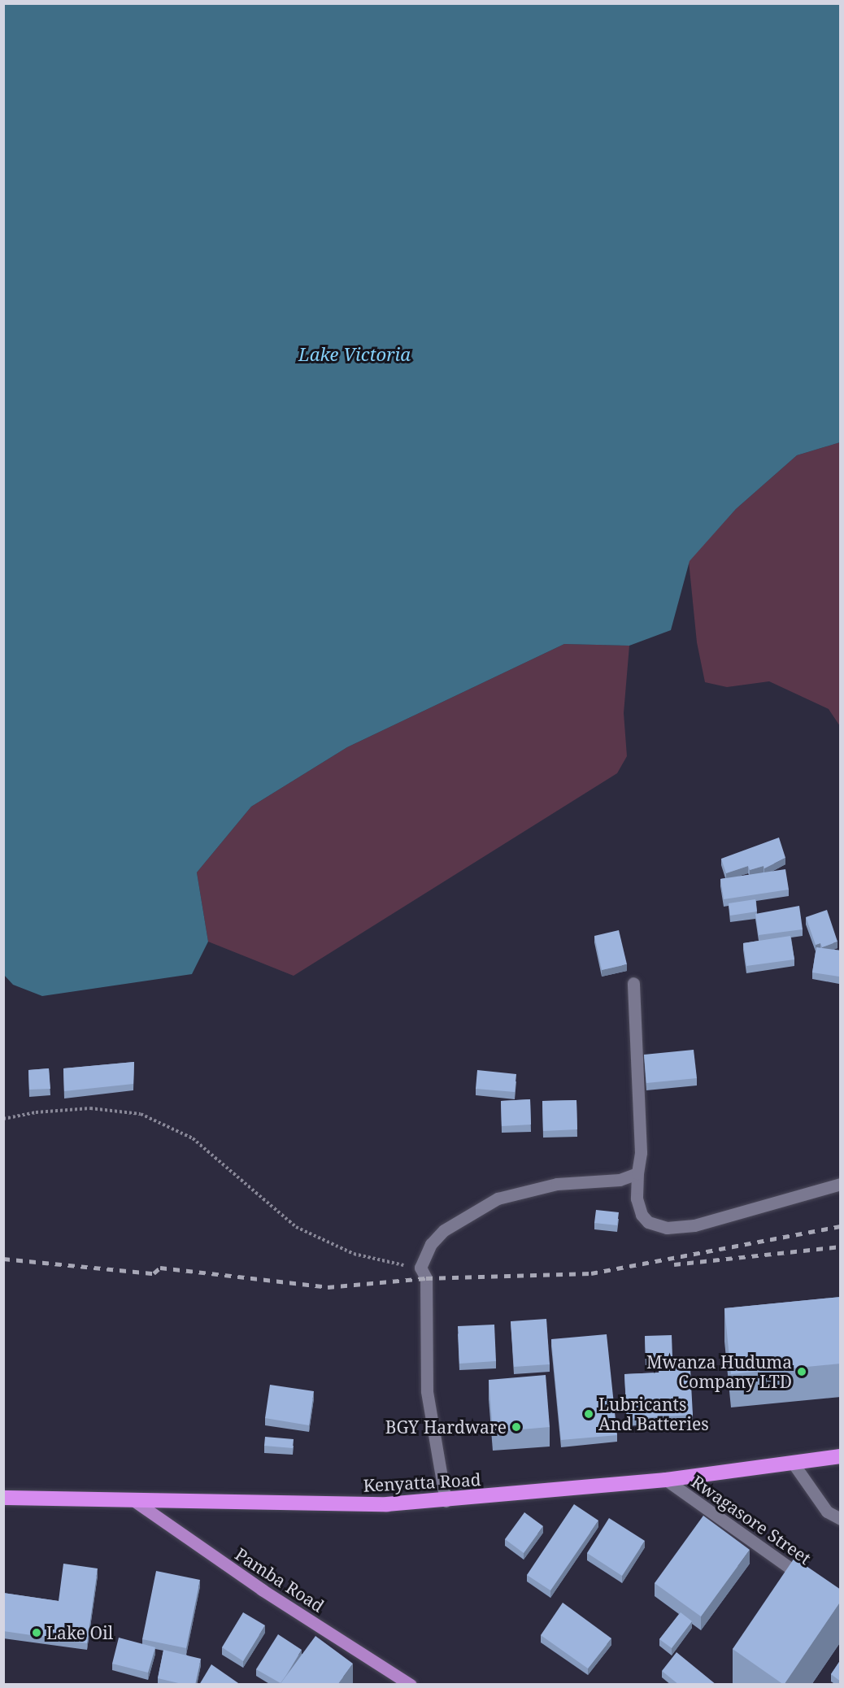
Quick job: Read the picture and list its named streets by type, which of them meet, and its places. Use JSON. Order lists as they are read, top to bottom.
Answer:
{
  "streets": {
    "highway": ["Kenyatta Road"],
    "main road": ["Pamba Road"],
    "street": ["Rwagasore Street"]
  },
  "crossings": [
    ["Kenyatta Road", "Rwagasore Street"],
    ["Kenyatta Road", "Pamba Road"]
  ],
  "water": ["Lake Victoria"],
  "places": [
    "Mwanza Huduma Company LTD",
    "Lubricants And Batteries",
    "BGY Hardware",
    "Lake Oil"
  ]
}
